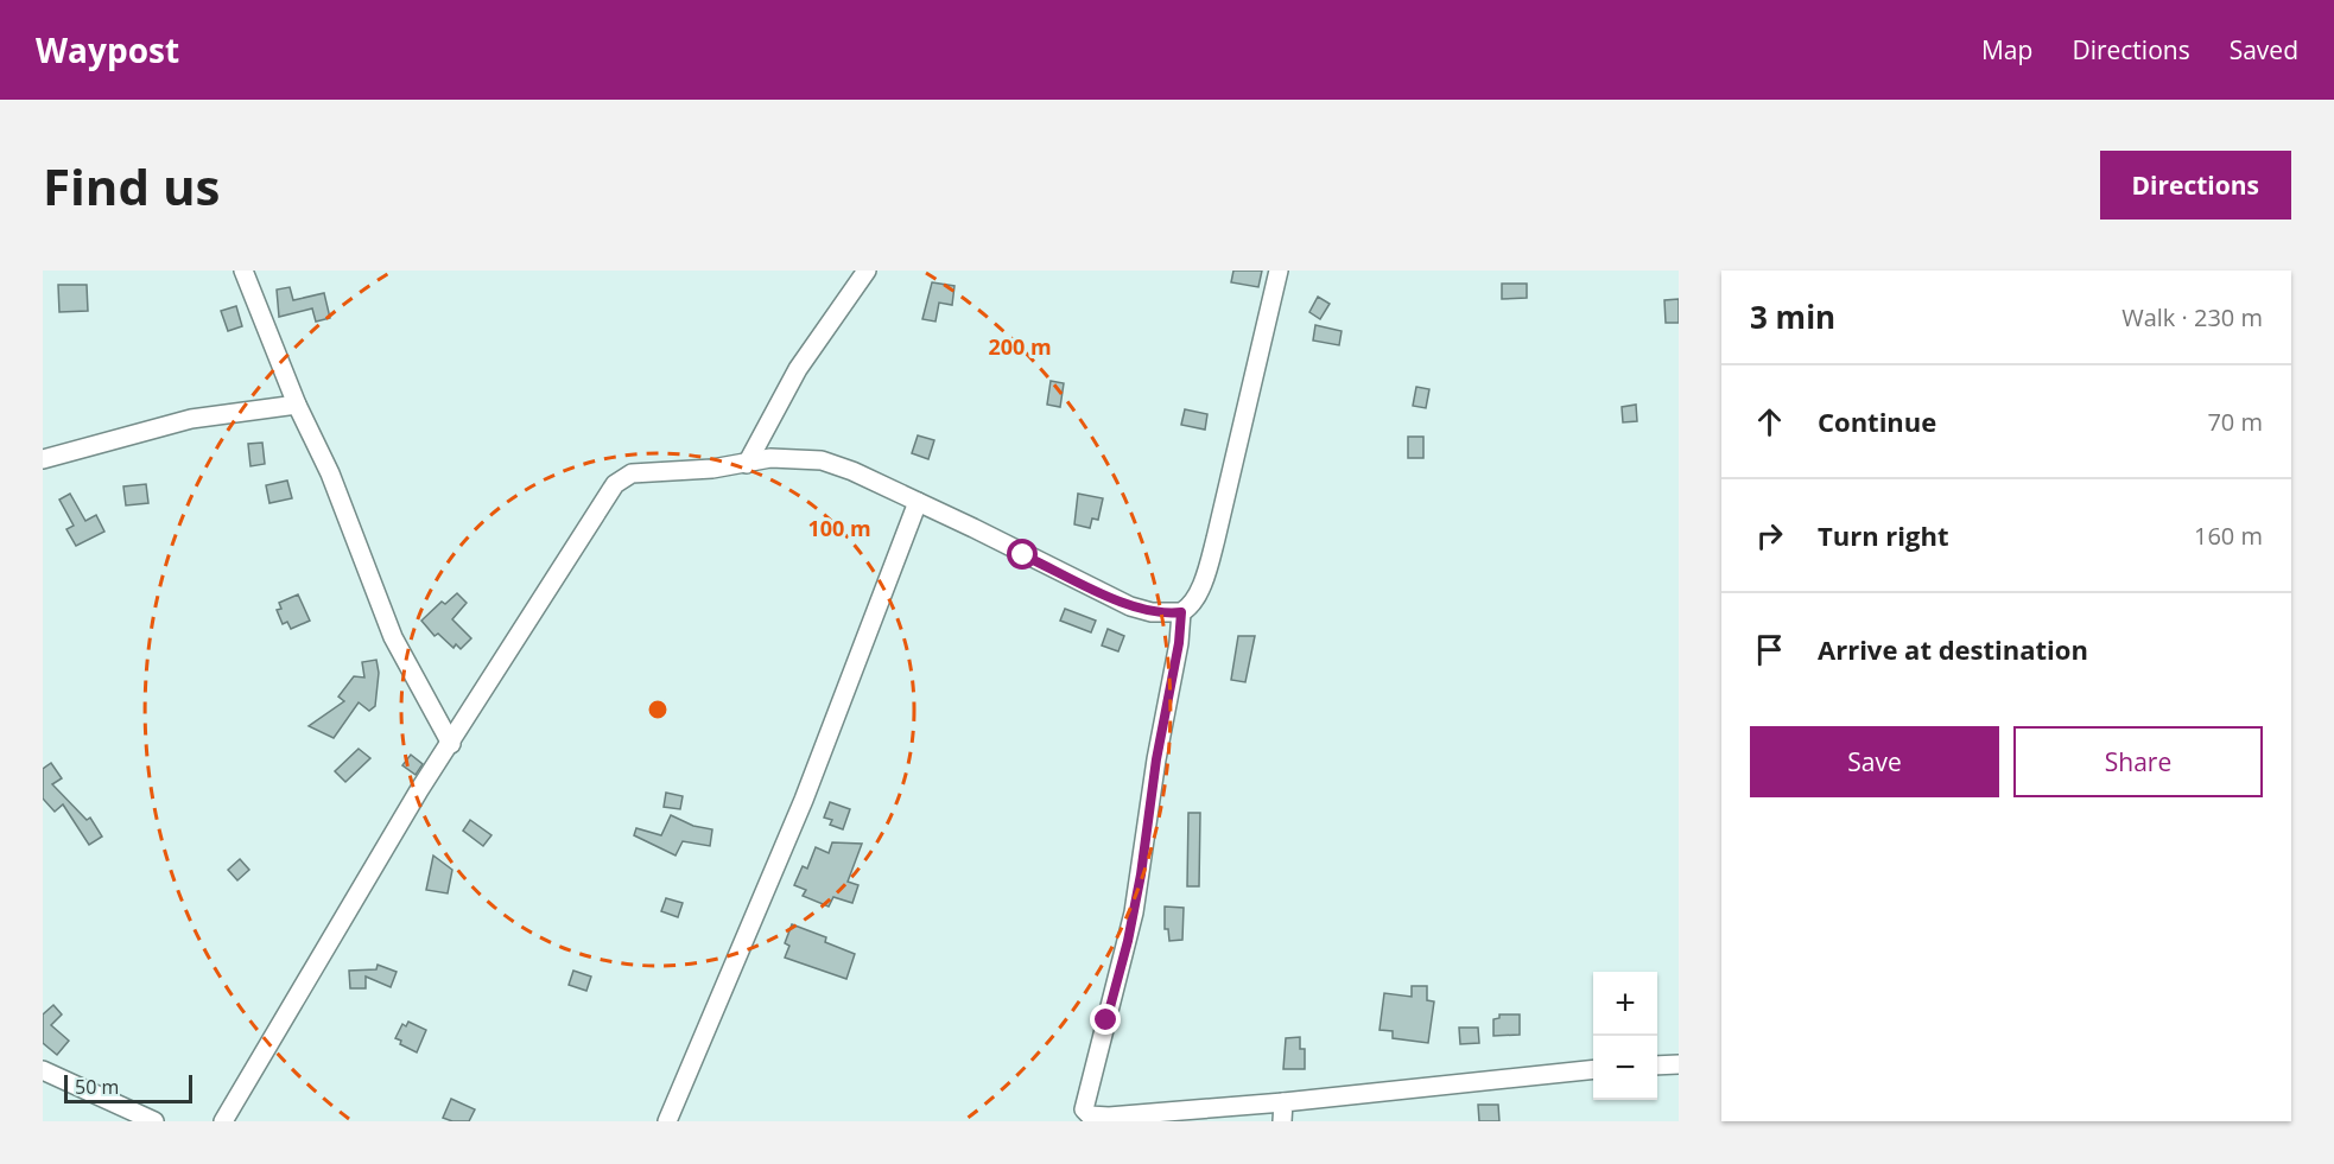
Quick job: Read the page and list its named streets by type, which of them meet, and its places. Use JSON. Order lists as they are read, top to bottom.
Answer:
{
  "scale_bar": "50 m",
  "page": {
    "header": "Waypost",
    "nav": ["Map", "Directions", "Saved"],
    "buttons": [
      "Directions",
      ["Save", "Share"]
    ],
    "title": "Find us",
    "heading": ["3 min", "Walk · 230 m"],
    "list": [
      ["Continue", "70 m"],
      ["Turn right", "160 m"],
      "Arrive at destination"
    ],
    "map_buttons": ["+", "−"],
    "scale": "50 m"
  },
  "rings": ["200 m", "100 m"]
}
